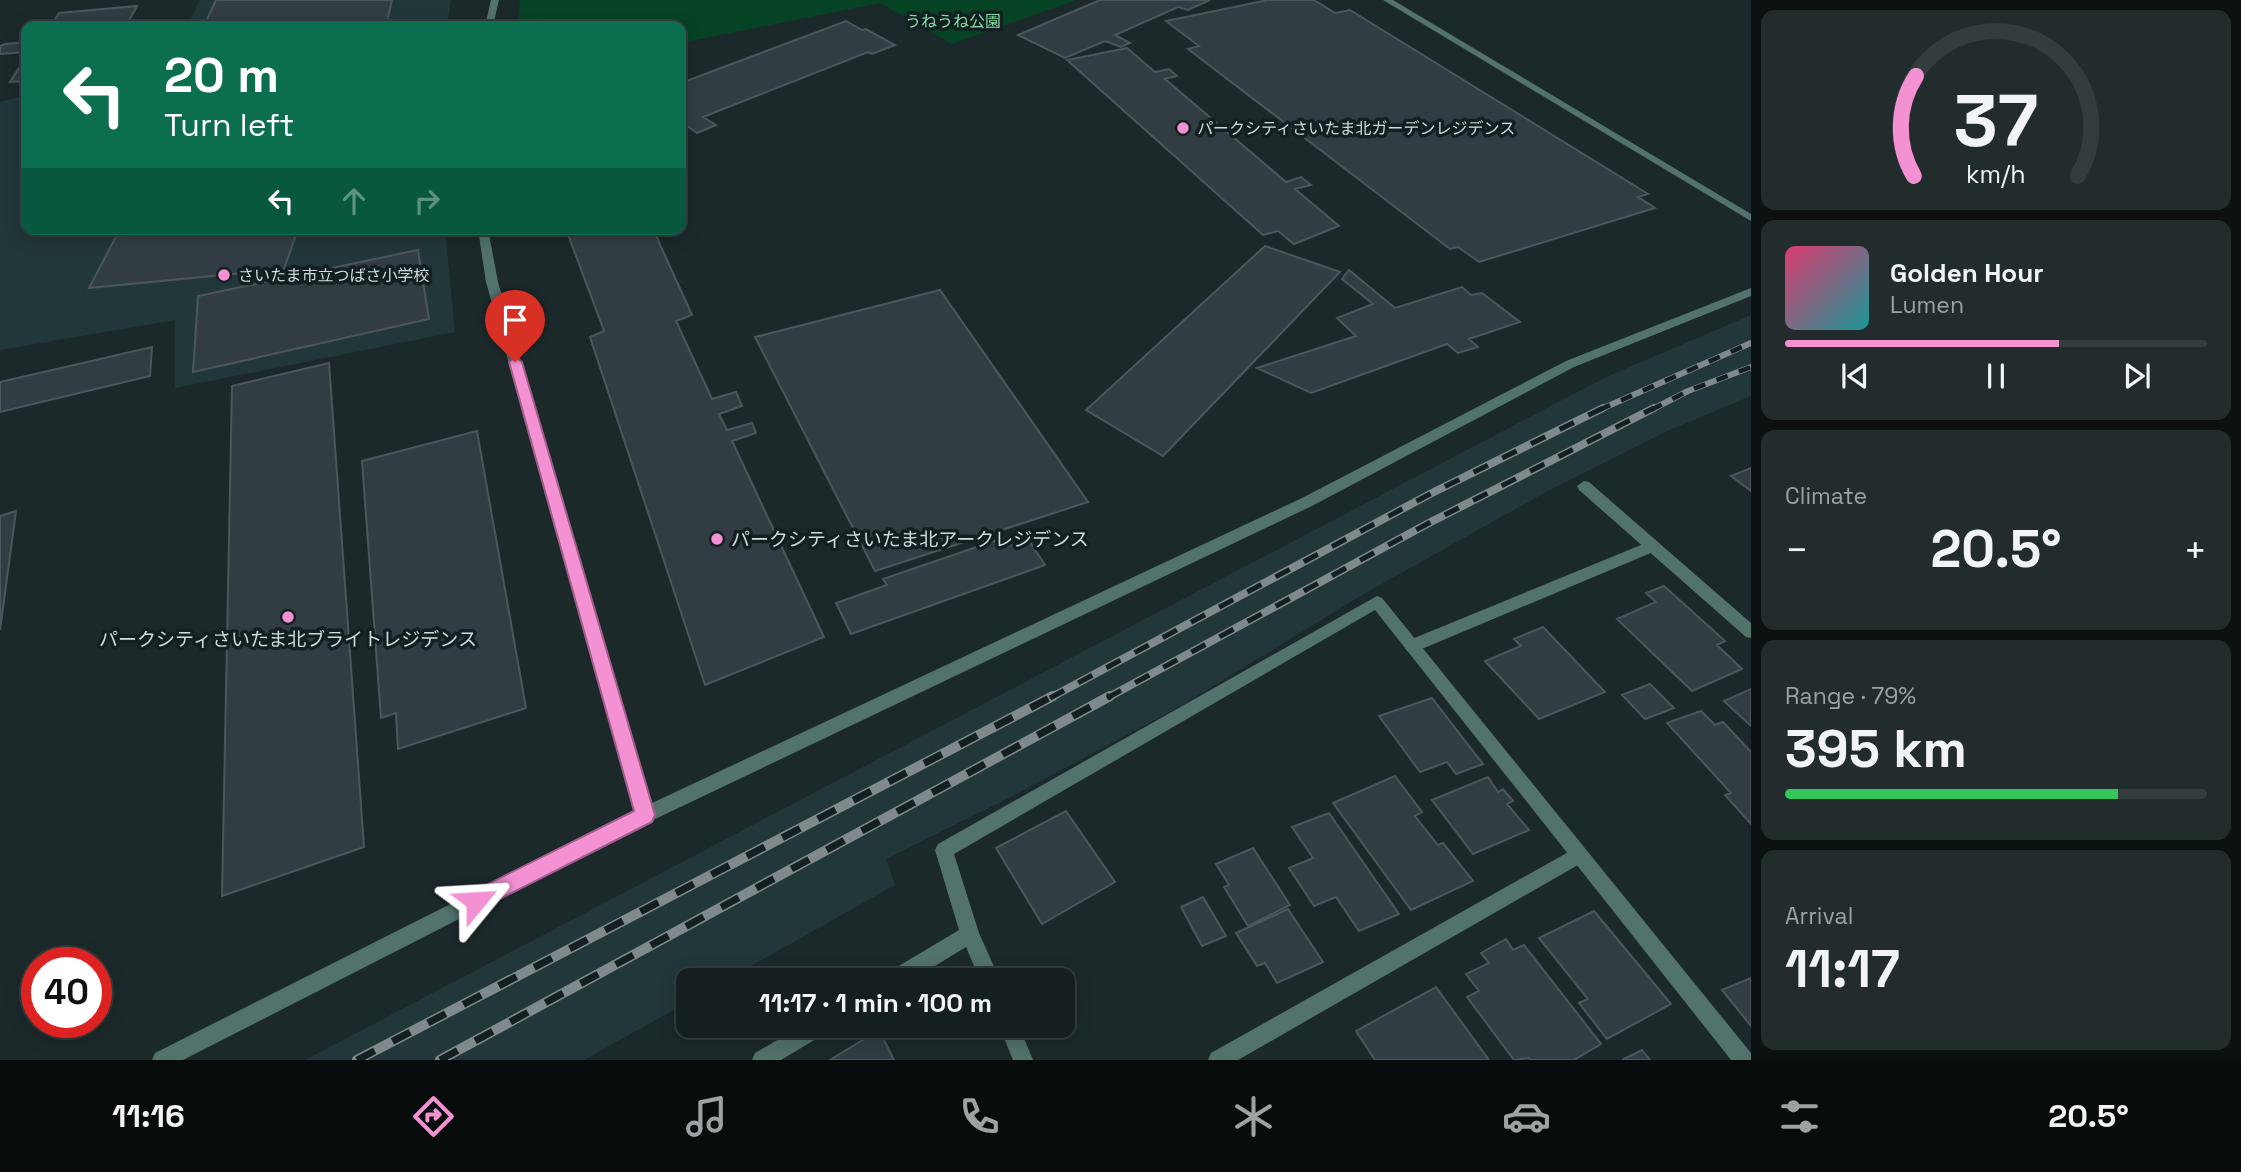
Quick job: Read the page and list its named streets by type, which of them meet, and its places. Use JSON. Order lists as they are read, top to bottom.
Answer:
{
  "parks": ["うねうね公園"],
  "places": [
    "パークシティさいたま北ガーデンレジデンス",
    "さいたま市立つばさ小学校",
    "パークシティさいたま北アークレジデンス",
    "パークシティさいたま北ブライトレジデンス"
  ],
  "page": {
    "turn": ["20 m", "Turn left"],
    "song": ["Golden Hour", "Lumen"],
    "tile": [
      "Climate",
      ["Range · 79%", "395 km"],
      ["Arrival", "11:17"]
    ],
    "heat": ["−", "20.5°", "+"],
    "limit": "40",
    "trip": "11:17 · 1 min · 100 m",
    "tabs": ["11:16", "20.5°"],
    "gauge": ["37", "km/h"]
  }
}
